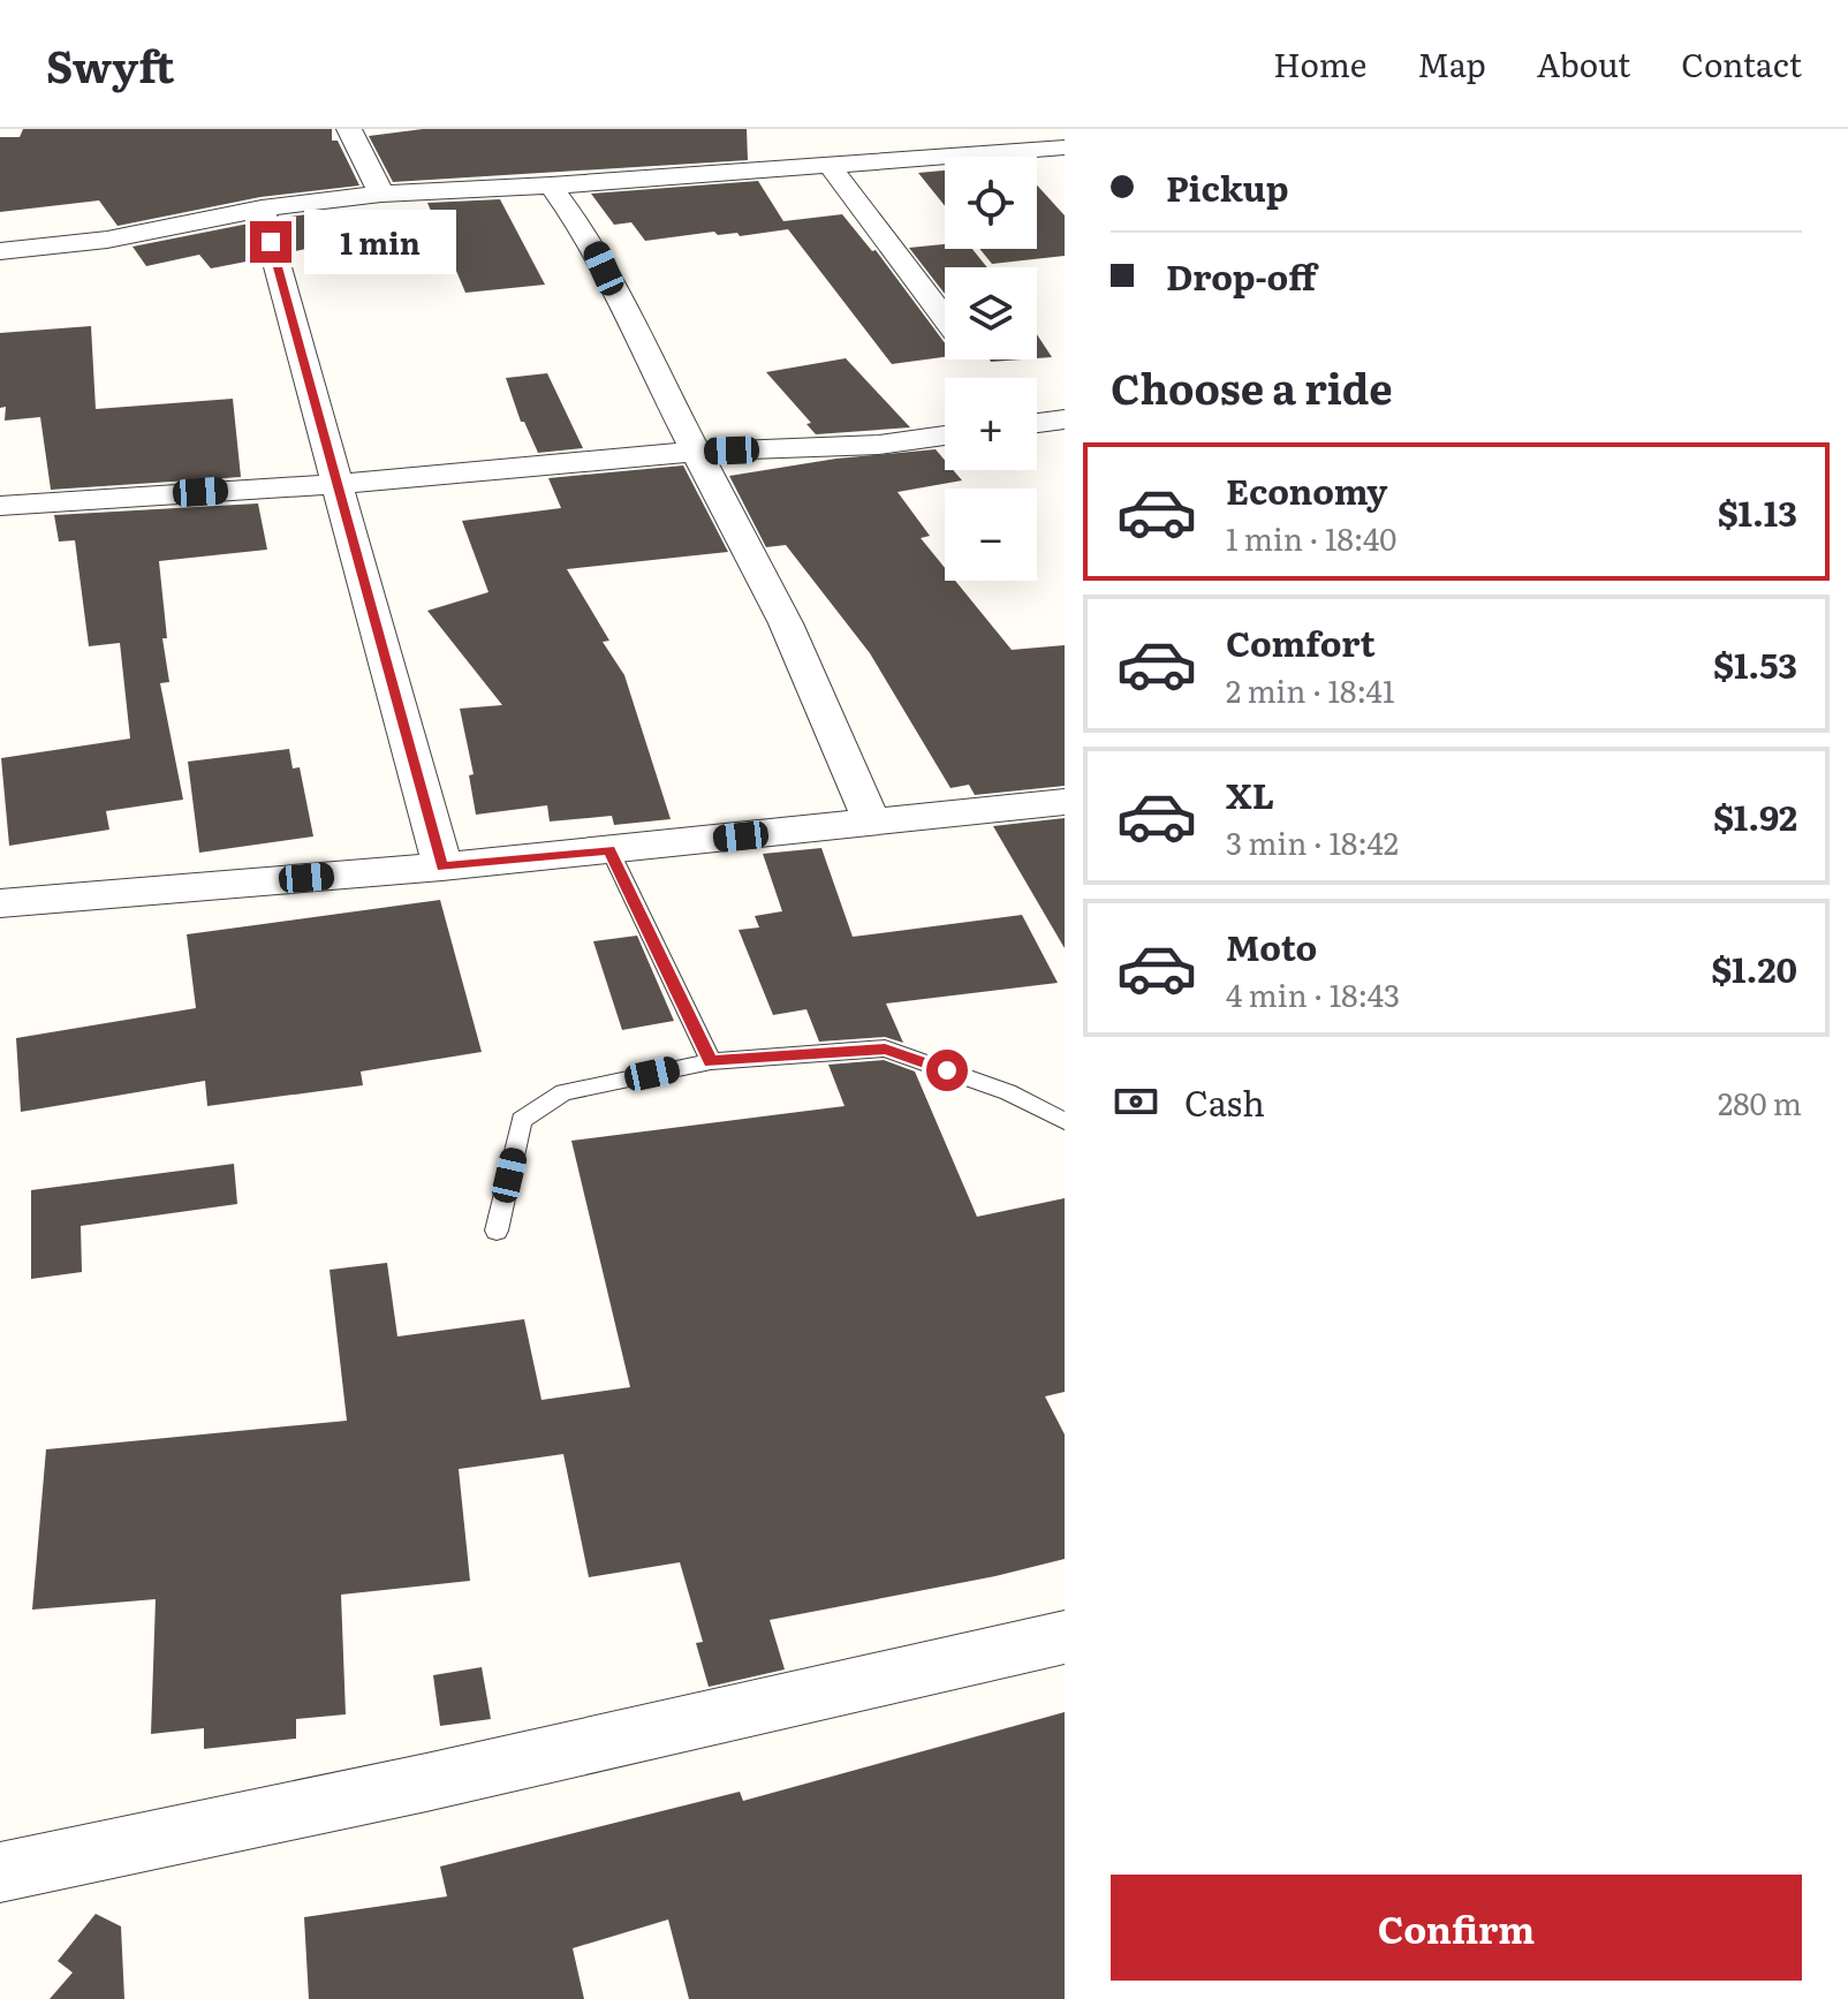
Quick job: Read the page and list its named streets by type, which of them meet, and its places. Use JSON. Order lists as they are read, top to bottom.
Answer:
{
  "page": {
    "header": "Swyft",
    "nav": [
      "Home",
      "Map",
      "About",
      "Contact"
    ],
    "banner": ["Pickup", "Drop-off"],
    "map_buttons": ["+", "−"],
    "bubble": "1 min",
    "heading": "Choose a ride",
    "list": [
      {
        "name": "Economy",
        "note": "1 min · 18:40",
        "value": "$1.13"
      },
      {
        "name": "Comfort",
        "note": "2 min · 18:41",
        "value": "$1.53"
      },
      {
        "name": "XL",
        "note": "3 min · 18:42",
        "value": "$1.92"
      },
      {
        "name": "Moto",
        "note": "4 min · 18:43",
        "value": "$1.20"
      }
    ],
    "pay": ["Cash", "280 m"],
    "buttons": "Confirm"
  }
}
